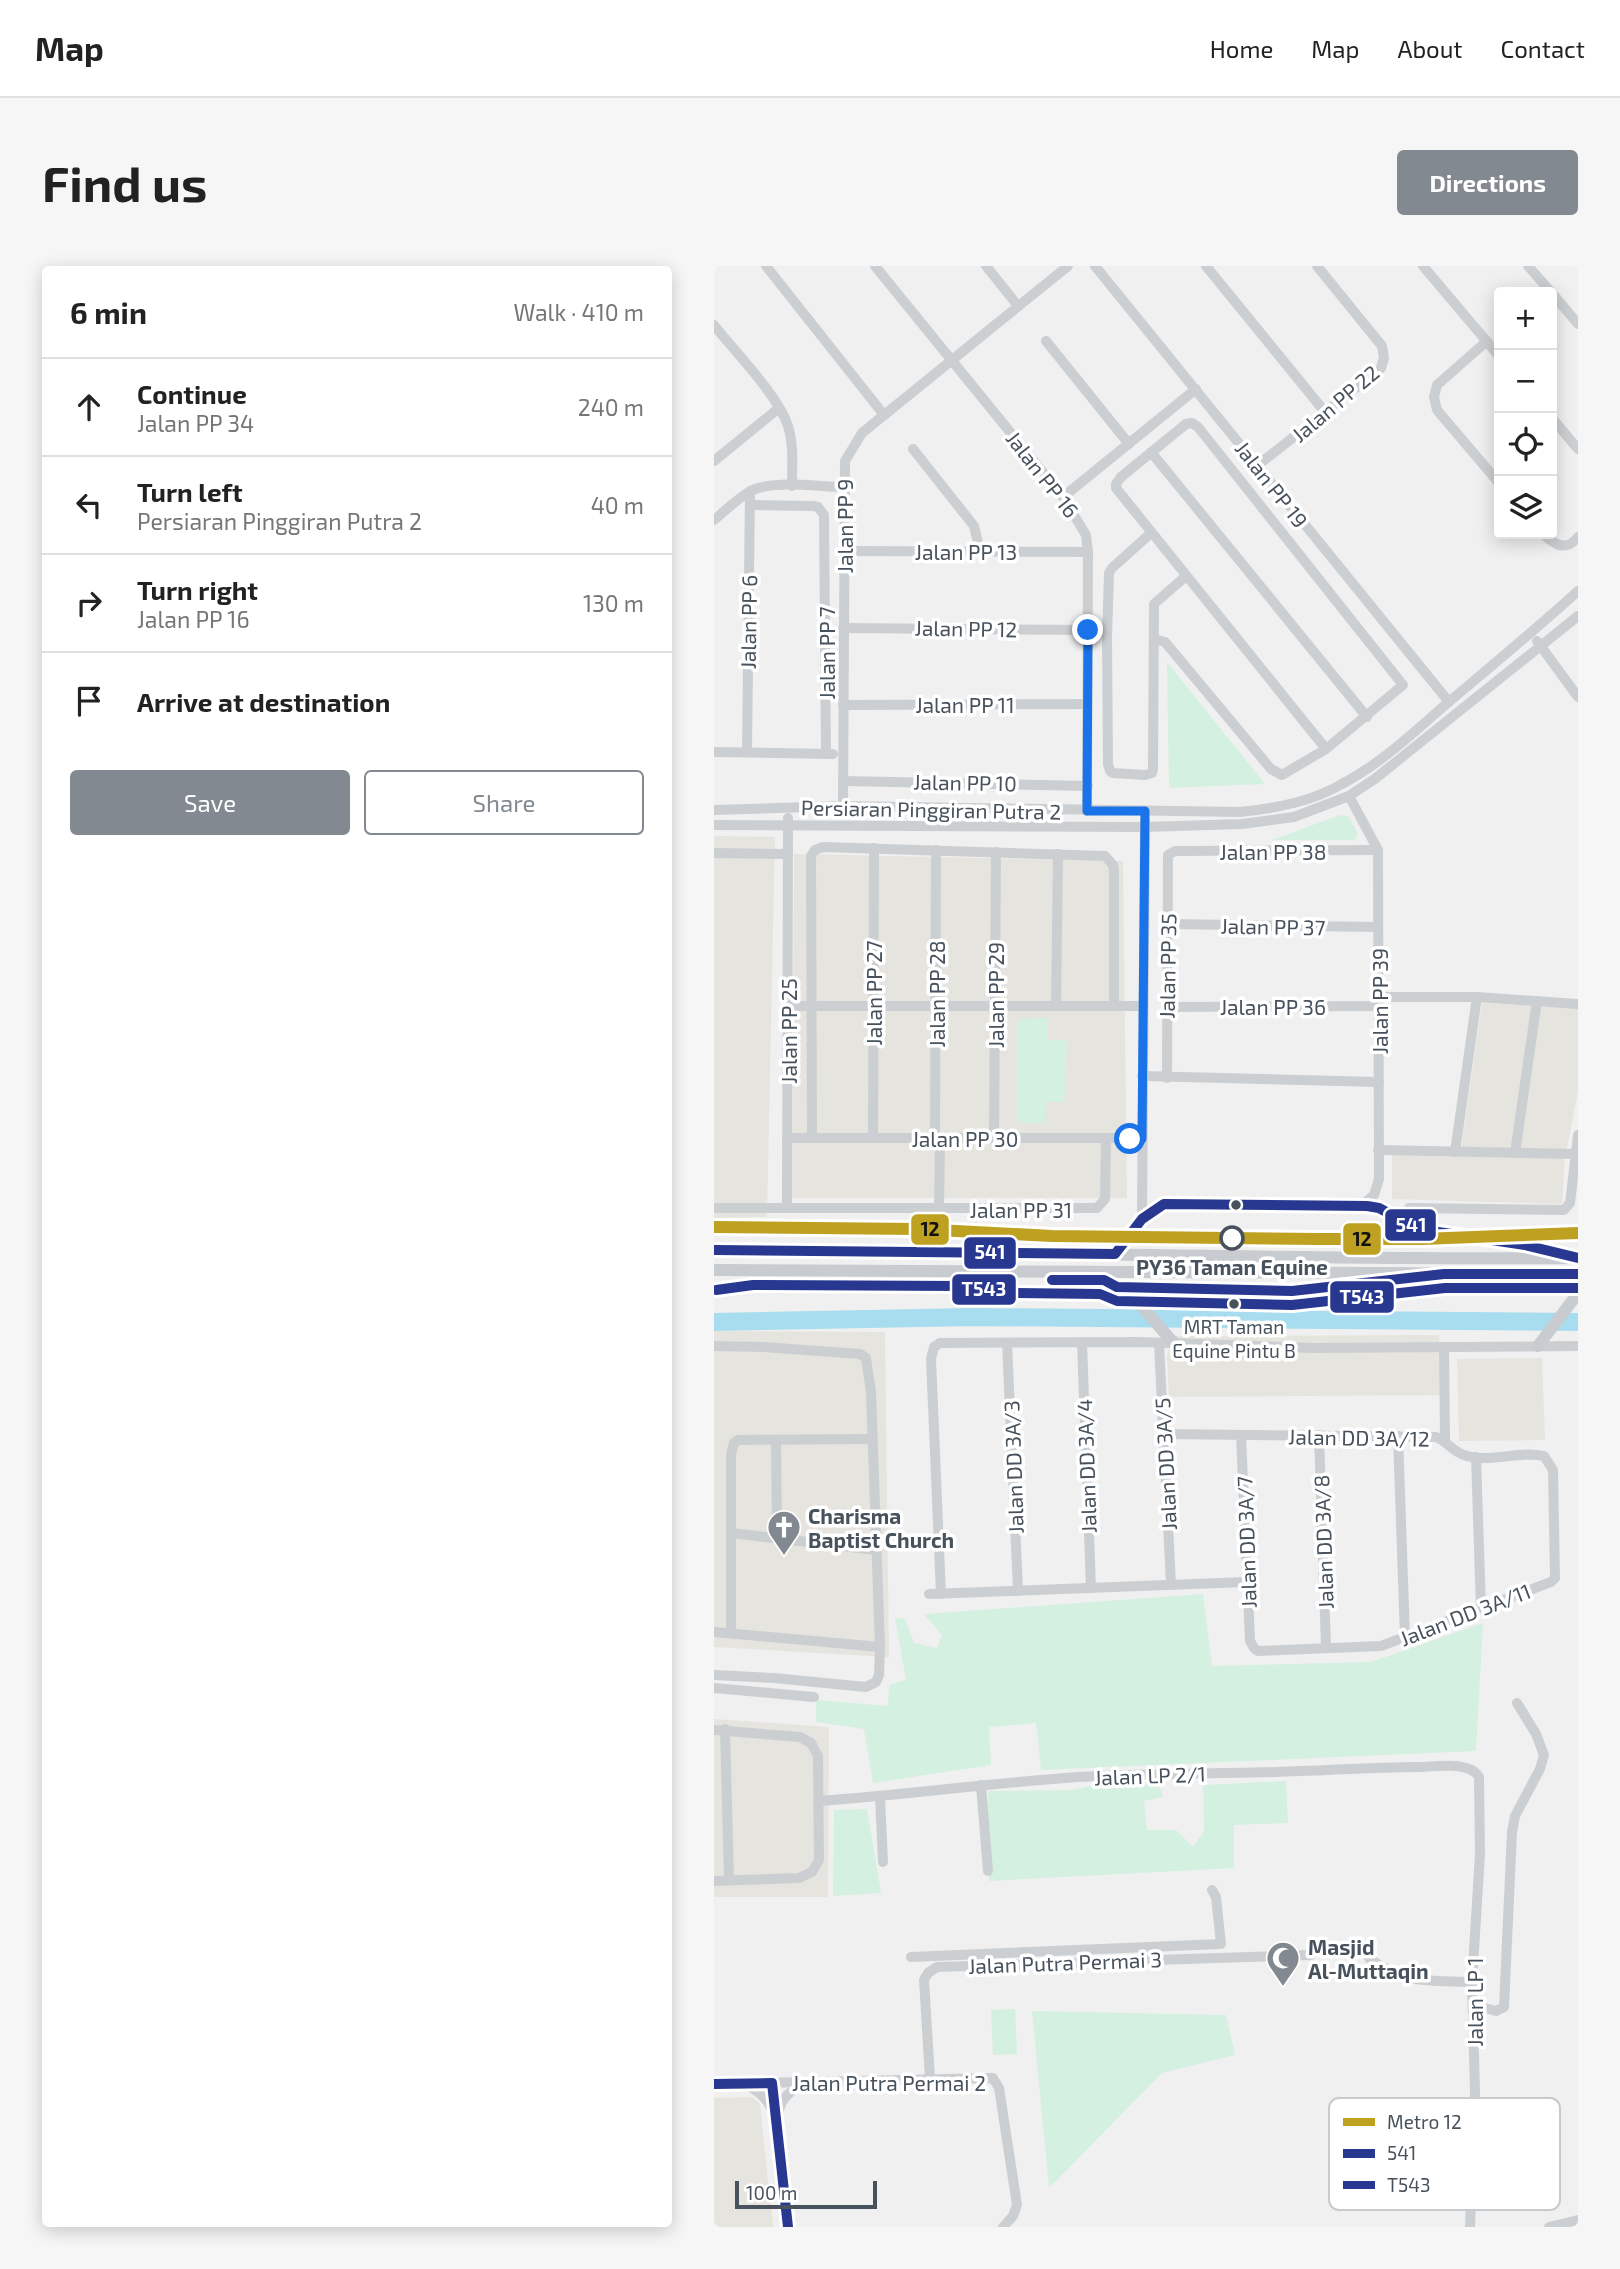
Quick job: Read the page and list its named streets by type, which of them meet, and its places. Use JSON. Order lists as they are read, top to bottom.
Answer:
{
  "streets": {
    "street": [
      "Jalan PP 22",
      "Jalan PP 16",
      "Jalan PP 19",
      "Jalan PP 9",
      "Jalan PP 13",
      "Jalan PP 6",
      "Jalan PP 12",
      "Jalan PP 7",
      "Jalan PP 11",
      "Jalan PP 10",
      "Persiaran Pinggiran Putra 2",
      "Jalan PP 38",
      "Jalan PP 37",
      "Jalan PP 35",
      "Jalan PP 27",
      "Jalan PP 28",
      "Jalan PP 29",
      "Jalan PP 39",
      "Jalan PP 36",
      "Jalan PP 25",
      "Jalan PP 30",
      "Jalan PP 31",
      "Jalan DD 3A/12",
      "Jalan DD 3A/5",
      "Jalan DD 3A/4",
      "Jalan DD 3A/3",
      "Jalan DD 3A/7",
      "Jalan DD 3A/8",
      "Jalan DD 3A/11",
      "Jalan LP 2/1",
      "Jalan Putra Permai 3",
      "Jalan LP 1",
      "Jalan Putra Permai 2"
    ]
  },
  "crossings": [
    ["Jalan PP 22", "Jalan PP 19"],
    ["Jalan PP 16", "Jalan PP 9"],
    ["Jalan PP 16", "Jalan PP 13"],
    ["Jalan PP 16", "Jalan PP 12"],
    ["Jalan PP 16", "Jalan PP 11"],
    ["Jalan PP 16", "Jalan PP 10"],
    ["Jalan PP 16", "Persiaran Pinggiran Putra 2"],
    ["Jalan PP 19", "Persiaran Pinggiran Putra 2"],
    ["Jalan PP 9", "Jalan PP 13"],
    ["Jalan PP 9", "Jalan PP 12"],
    ["Jalan PP 9", "Jalan PP 11"],
    ["Jalan PP 9", "Jalan PP 10"],
    ["Jalan PP 9", "Persiaran Pinggiran Putra 2"],
    ["Jalan PP 6", "Jalan PP 7"],
    ["Persiaran Pinggiran Putra 2", "Jalan PP 39"],
    ["Persiaran Pinggiran Putra 2", "Jalan PP 25"],
    ["Jalan PP 38", "Jalan PP 35"],
    ["Jalan PP 38", "Jalan PP 39"],
    ["Jalan PP 37", "Jalan PP 35"],
    ["Jalan PP 37", "Jalan PP 39"],
    ["Jalan PP 35", "Jalan PP 36"],
    ["Jalan PP 27", "Jalan PP 30"],
    ["Jalan PP 28", "Jalan PP 30"],
    ["Jalan PP 28", "Jalan PP 31"],
    ["Jalan PP 29", "Jalan PP 30"],
    ["Jalan PP 39", "Jalan PP 36"],
    ["Jalan PP 25", "Jalan PP 30"],
    ["Jalan PP 25", "Jalan PP 31"],
    ["Jalan PP 30", "Jalan PP 31"],
    ["Jalan DD 3A/12", "Jalan DD 3A/5"],
    ["Jalan DD 3A/12", "Jalan DD 3A/7"],
    ["Jalan DD 3A/12", "Jalan DD 3A/8"],
    ["Jalan DD 3A/12", "Jalan DD 3A/11"],
    ["Jalan DD 3A/7", "Jalan DD 3A/11"],
    ["Jalan DD 3A/8", "Jalan DD 3A/11"],
    ["Jalan LP 2/1", "Jalan LP 1"],
    ["Jalan Putra Permai 3", "Jalan Putra Permai 2"]
  ],
  "places": {
    "other": ["PY36 Taman Equine", "MRT Taman Equine Pintu B"],
    "church": ["Charisma Baptist Church"],
    "mosque": ["Masjid Al-Muttaqin"]
  },
  "lines": ["transit line 541", "metro line 12", "transit line T543"],
  "legend": ["Metro 12", "541", "T543"],
  "scale_bar": "100 m",
  "page": {
    "header": "Map",
    "nav": [
      "Home",
      "Map",
      "About",
      "Contact"
    ],
    "buttons": [
      "Directions",
      ["Save", "Share"]
    ],
    "title": "Find us",
    "heading": ["6 min", "Walk · 410 m"],
    "map_buttons": ["+", "−"],
    "list": [
      ["Continue", "Jalan PP 34", "240 m"],
      ["Turn left", "Persiaran Pinggiran Putra 2", "40 m"],
      ["Turn right", "Jalan PP 16", "130 m"],
      "Arrive at destination"
    ],
    "scale": "100 m"
  }
}
